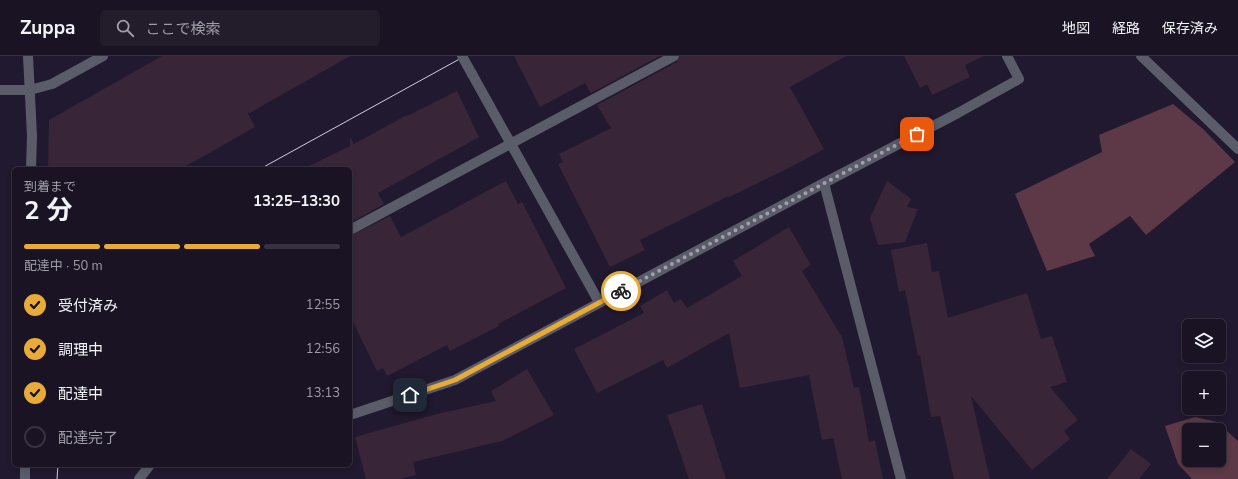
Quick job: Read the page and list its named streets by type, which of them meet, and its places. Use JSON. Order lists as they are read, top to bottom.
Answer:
{
  "page": {
    "header": "Zuppa",
    "search": "ここで検索",
    "nav": ["地図", "経路", "保存済み"],
    "heading": ["2 分", "到着まで", "13:25–13:30"],
    "bar": "配達中 · 50 m",
    "list": [
      ["受付済み", "12:55"],
      ["調理中", "12:56"],
      ["配達中", "13:13"],
      "配達完了"
    ],
    "map_buttons": ["+", "−"]
  }
}
